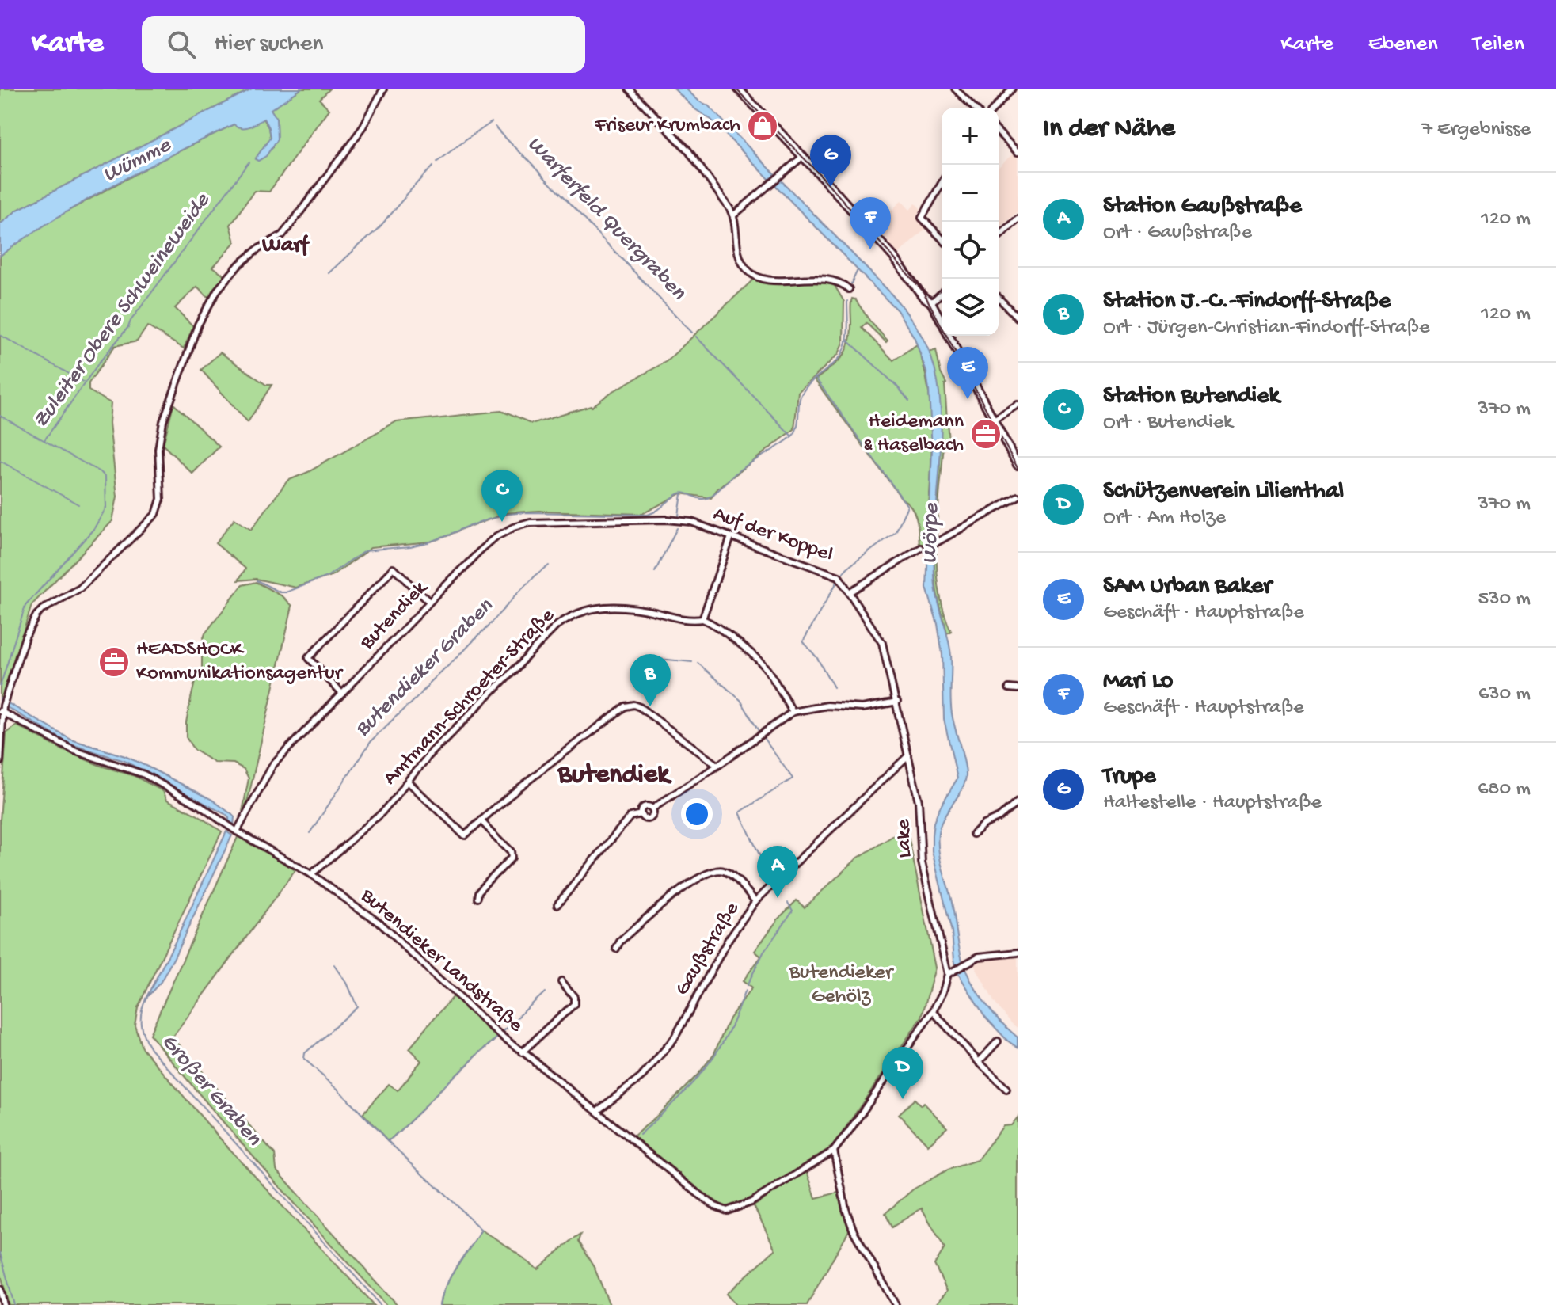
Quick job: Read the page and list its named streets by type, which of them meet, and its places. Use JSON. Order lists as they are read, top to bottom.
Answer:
{
  "streets": {
    "street": [
      "Auf der Koppel",
      "Butendiek",
      "Amtmann-Schroeter-Straße",
      "Lake",
      "Gaußstraße",
      "Butendieker Landstraße"
    ]
  },
  "crossings": [
    ["Auf der Koppel", "Butendiek"],
    ["Auf der Koppel", "Lake"],
    ["Butendiek", "Butendieker Landstraße"],
    ["Amtmann-Schroeter-Straße", "Butendieker Landstraße"],
    ["Lake", "Gaußstraße"],
    ["Gaußstraße", "Butendieker Landstraße"]
  ],
  "districts": ["Warf", "Butendiek"],
  "water": [
    "Wümme",
    "Warferfeld Quergraben",
    "Zuleiter Obere Schweineweide",
    "Wörpe",
    "Butendieker Graben",
    "Großer Graben"
  ],
  "parks": ["Butendieker Gehölz"],
  "places": {
    "shop": ["Friseur Krumbach"],
    "office": ["Heidemann & Haselbach", "HEADSHOCK Kommunikationsagentur"]
  },
  "page": {
    "header": "Karte",
    "search": "Hier suchen",
    "nav": ["Karte", "Ebenen", "Teilen"],
    "heading": ["In der Nähe", "7 Ergebnisse"],
    "map_buttons": ["+", "−"],
    "pins": [
      "G",
      "F",
      "E",
      "C",
      "B",
      "A",
      "D"
    ],
    "list": [
      {
        "mark": "A",
        "name": "Station Gaußstraße",
        "note": "Ort · Gaußstraße",
        "value": "120 m"
      },
      {
        "mark": "B",
        "name": "Station J.-C.-Findorff-Straße",
        "note": "Ort · Jürgen-Christian-Findorff-Straße",
        "value": "120 m"
      },
      {
        "mark": "C",
        "name": "Station Butendiek",
        "note": "Ort · Butendiek",
        "value": "370 m"
      },
      {
        "mark": "D",
        "name": "Schützenverein Lilienthal",
        "note": "Ort · Am Holze",
        "value": "370 m"
      },
      {
        "mark": "E",
        "name": "SAM Urban Baker",
        "note": "Geschäft · Hauptstraße",
        "value": "530 m"
      },
      {
        "mark": "F",
        "name": "Mari Lo",
        "note": "Geschäft · Hauptstraße",
        "value": "630 m"
      },
      {
        "mark": "G",
        "name": "Trupe",
        "note": "Haltestelle · Hauptstraße",
        "value": "680 m"
      }
    ]
  }
}
